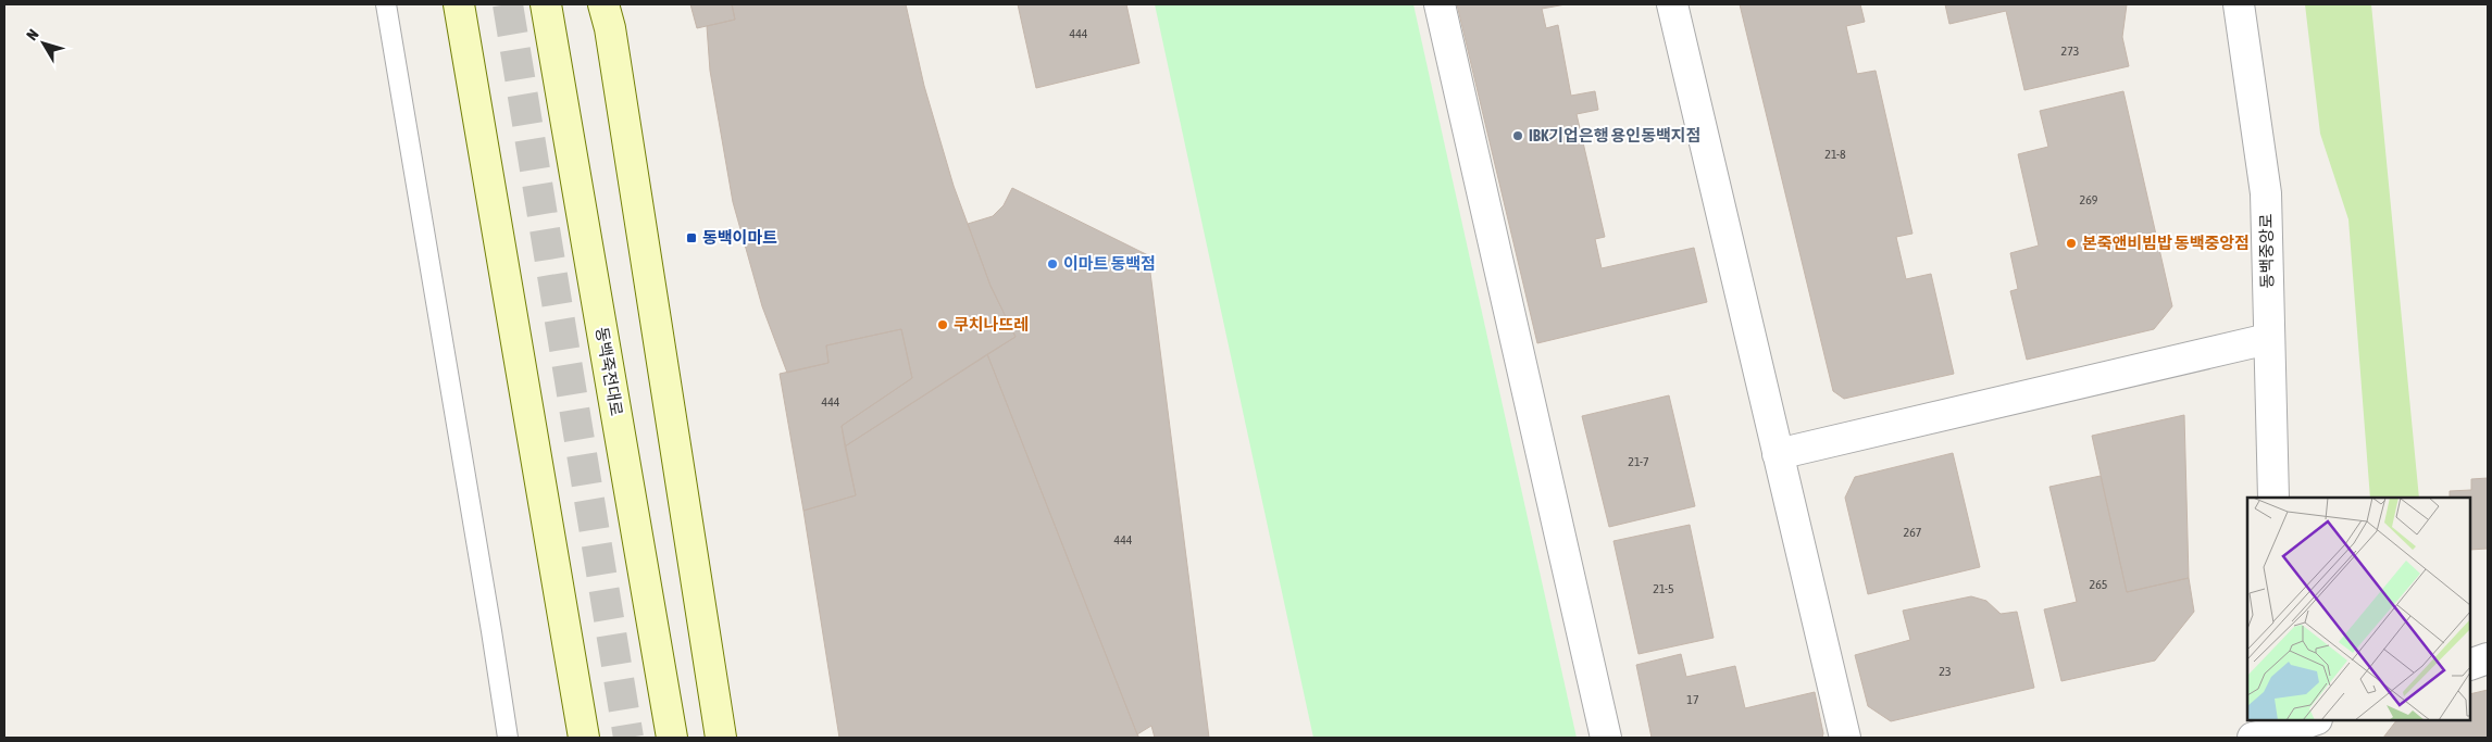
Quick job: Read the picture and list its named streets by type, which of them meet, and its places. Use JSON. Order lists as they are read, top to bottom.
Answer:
{
  "streets": {
    "main road": ["동백죽전대로"],
    "street": ["동백중앙로"]
  },
  "places": {
    "other": [
      "IBK기업은행 용인동백지점",
      "본죽앤비빔밥 동백중앙점",
      "이마트 동백점",
      "쿠치나뜨레"
    ],
    "transit": ["동백이마트"]
  },
  "house_numbers": [
    "444",
    "273",
    "21-8",
    "269",
    "444",
    "21-7",
    "267",
    "444",
    "265",
    "21-5",
    "23",
    "17"
  ],
  "north": "top left"
}
